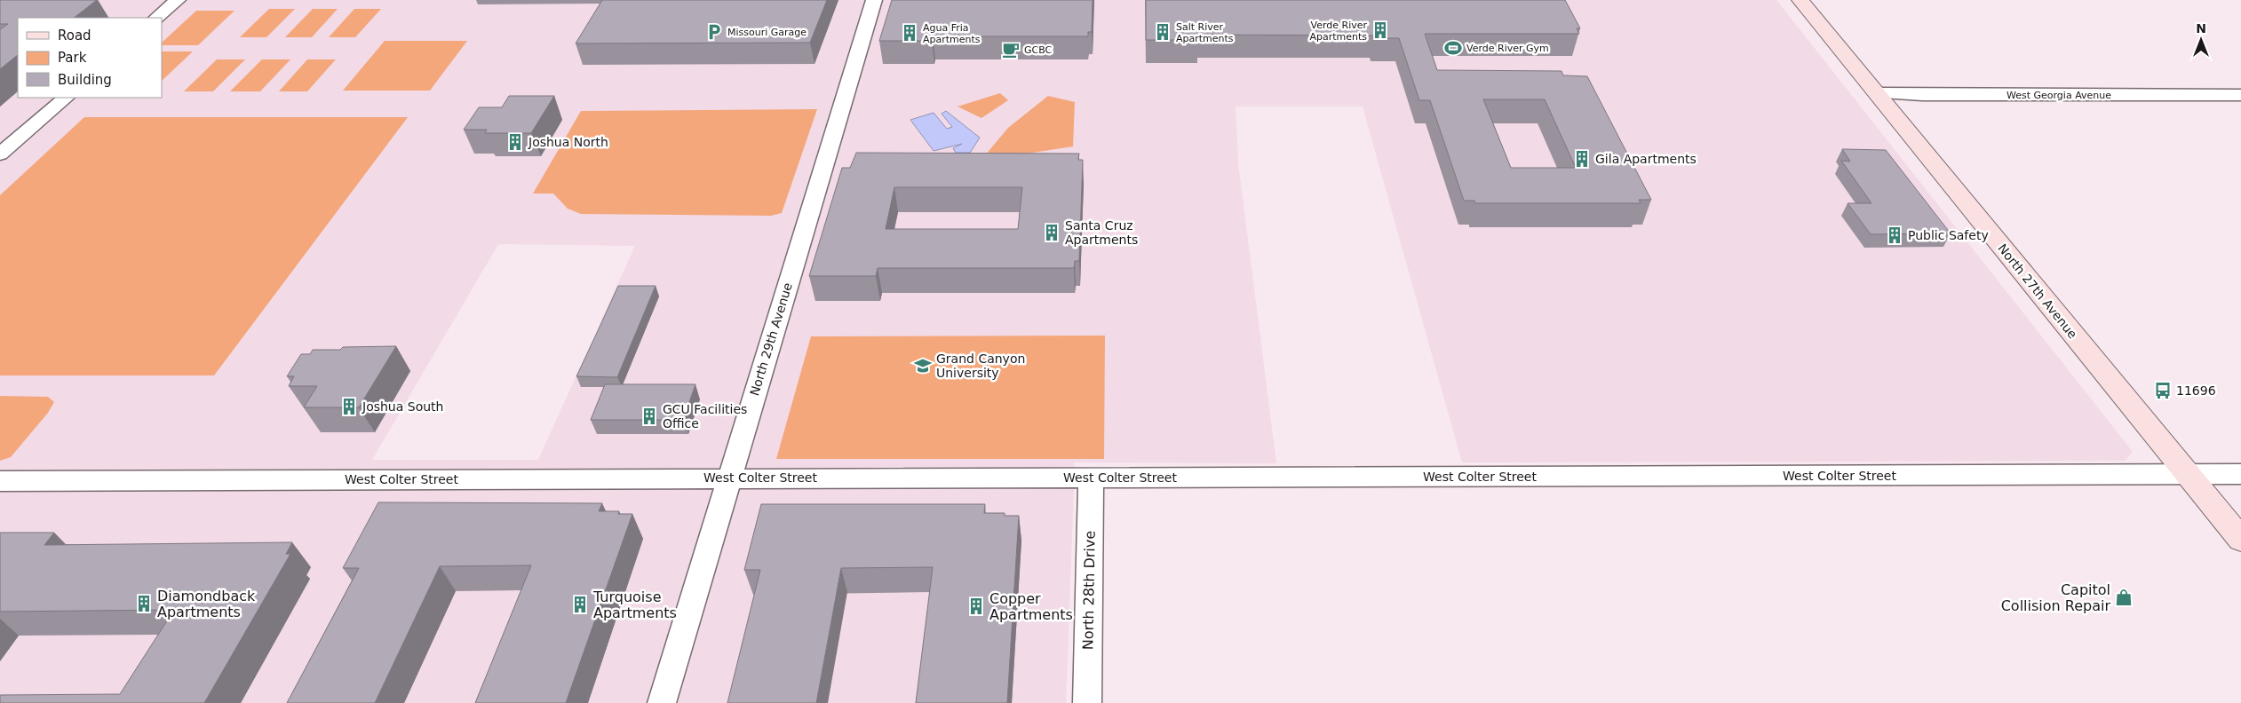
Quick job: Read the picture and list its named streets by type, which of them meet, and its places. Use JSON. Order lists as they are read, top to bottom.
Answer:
{
  "streets": {
    "main road": ["North 27th Avenue"],
    "street": [
      "West Georgia Avenue",
      "North 29th Avenue",
      "West Colter Street",
      "North 28th Drive"
    ]
  },
  "crossings": [
    ["West Georgia Avenue", "North 27th Avenue"],
    ["North 27th Avenue", "West Colter Street"],
    ["North 29th Avenue", "West Colter Street"],
    ["West Colter Street", "North 28th Drive"]
  ],
  "places": {
    "building": [
      "Verde River Apartments",
      "Salt River Apartments",
      "Agua Fria Apartments",
      "Joshua North",
      "Gila Apartments",
      "Santa Cruz Apartments",
      "Public Safety",
      "Joshua South",
      "GCU Facilities Office",
      "Diamondback Apartments",
      "Turquoise Apartments",
      "Copper Apartments"
    ],
    "parking": ["Missouri Garage"],
    "sports": ["Verde River Gym"],
    "cafe": ["GCBC"],
    "school or university": ["Grand Canyon University"],
    "bus stop": ["11696"],
    "shop": ["Capitol Collision Repair"]
  },
  "legend": ["Road", "Park", "Building"],
  "north": "top"
}
